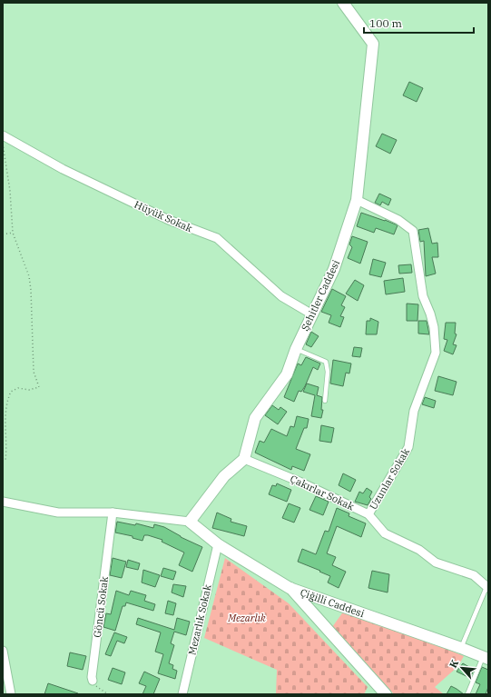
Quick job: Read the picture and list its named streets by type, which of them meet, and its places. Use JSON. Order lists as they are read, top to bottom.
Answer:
{
  "streets": {
    "street": [
      "Hüyük Sokak",
      "Şehitler Caddesi",
      "Uzunlar Sokak",
      "Çakırlar Sokak",
      "Çiğilli Caddesi",
      "Göncü Sokak",
      "Mezarlık Sokak"
    ]
  },
  "crossings": [
    ["Hüyük Sokak", "Şehitler Caddesi"],
    ["Şehitler Caddesi", "Uzunlar Sokak"],
    ["Şehitler Caddesi", "Çakırlar Sokak"],
    ["Uzunlar Sokak", "Çakırlar Sokak"],
    ["Çiğilli Caddesi", "Mezarlık Sokak"]
  ],
  "parks": ["Mezarlık"],
  "scale_bar": "100 m",
  "north": "top left"
}
